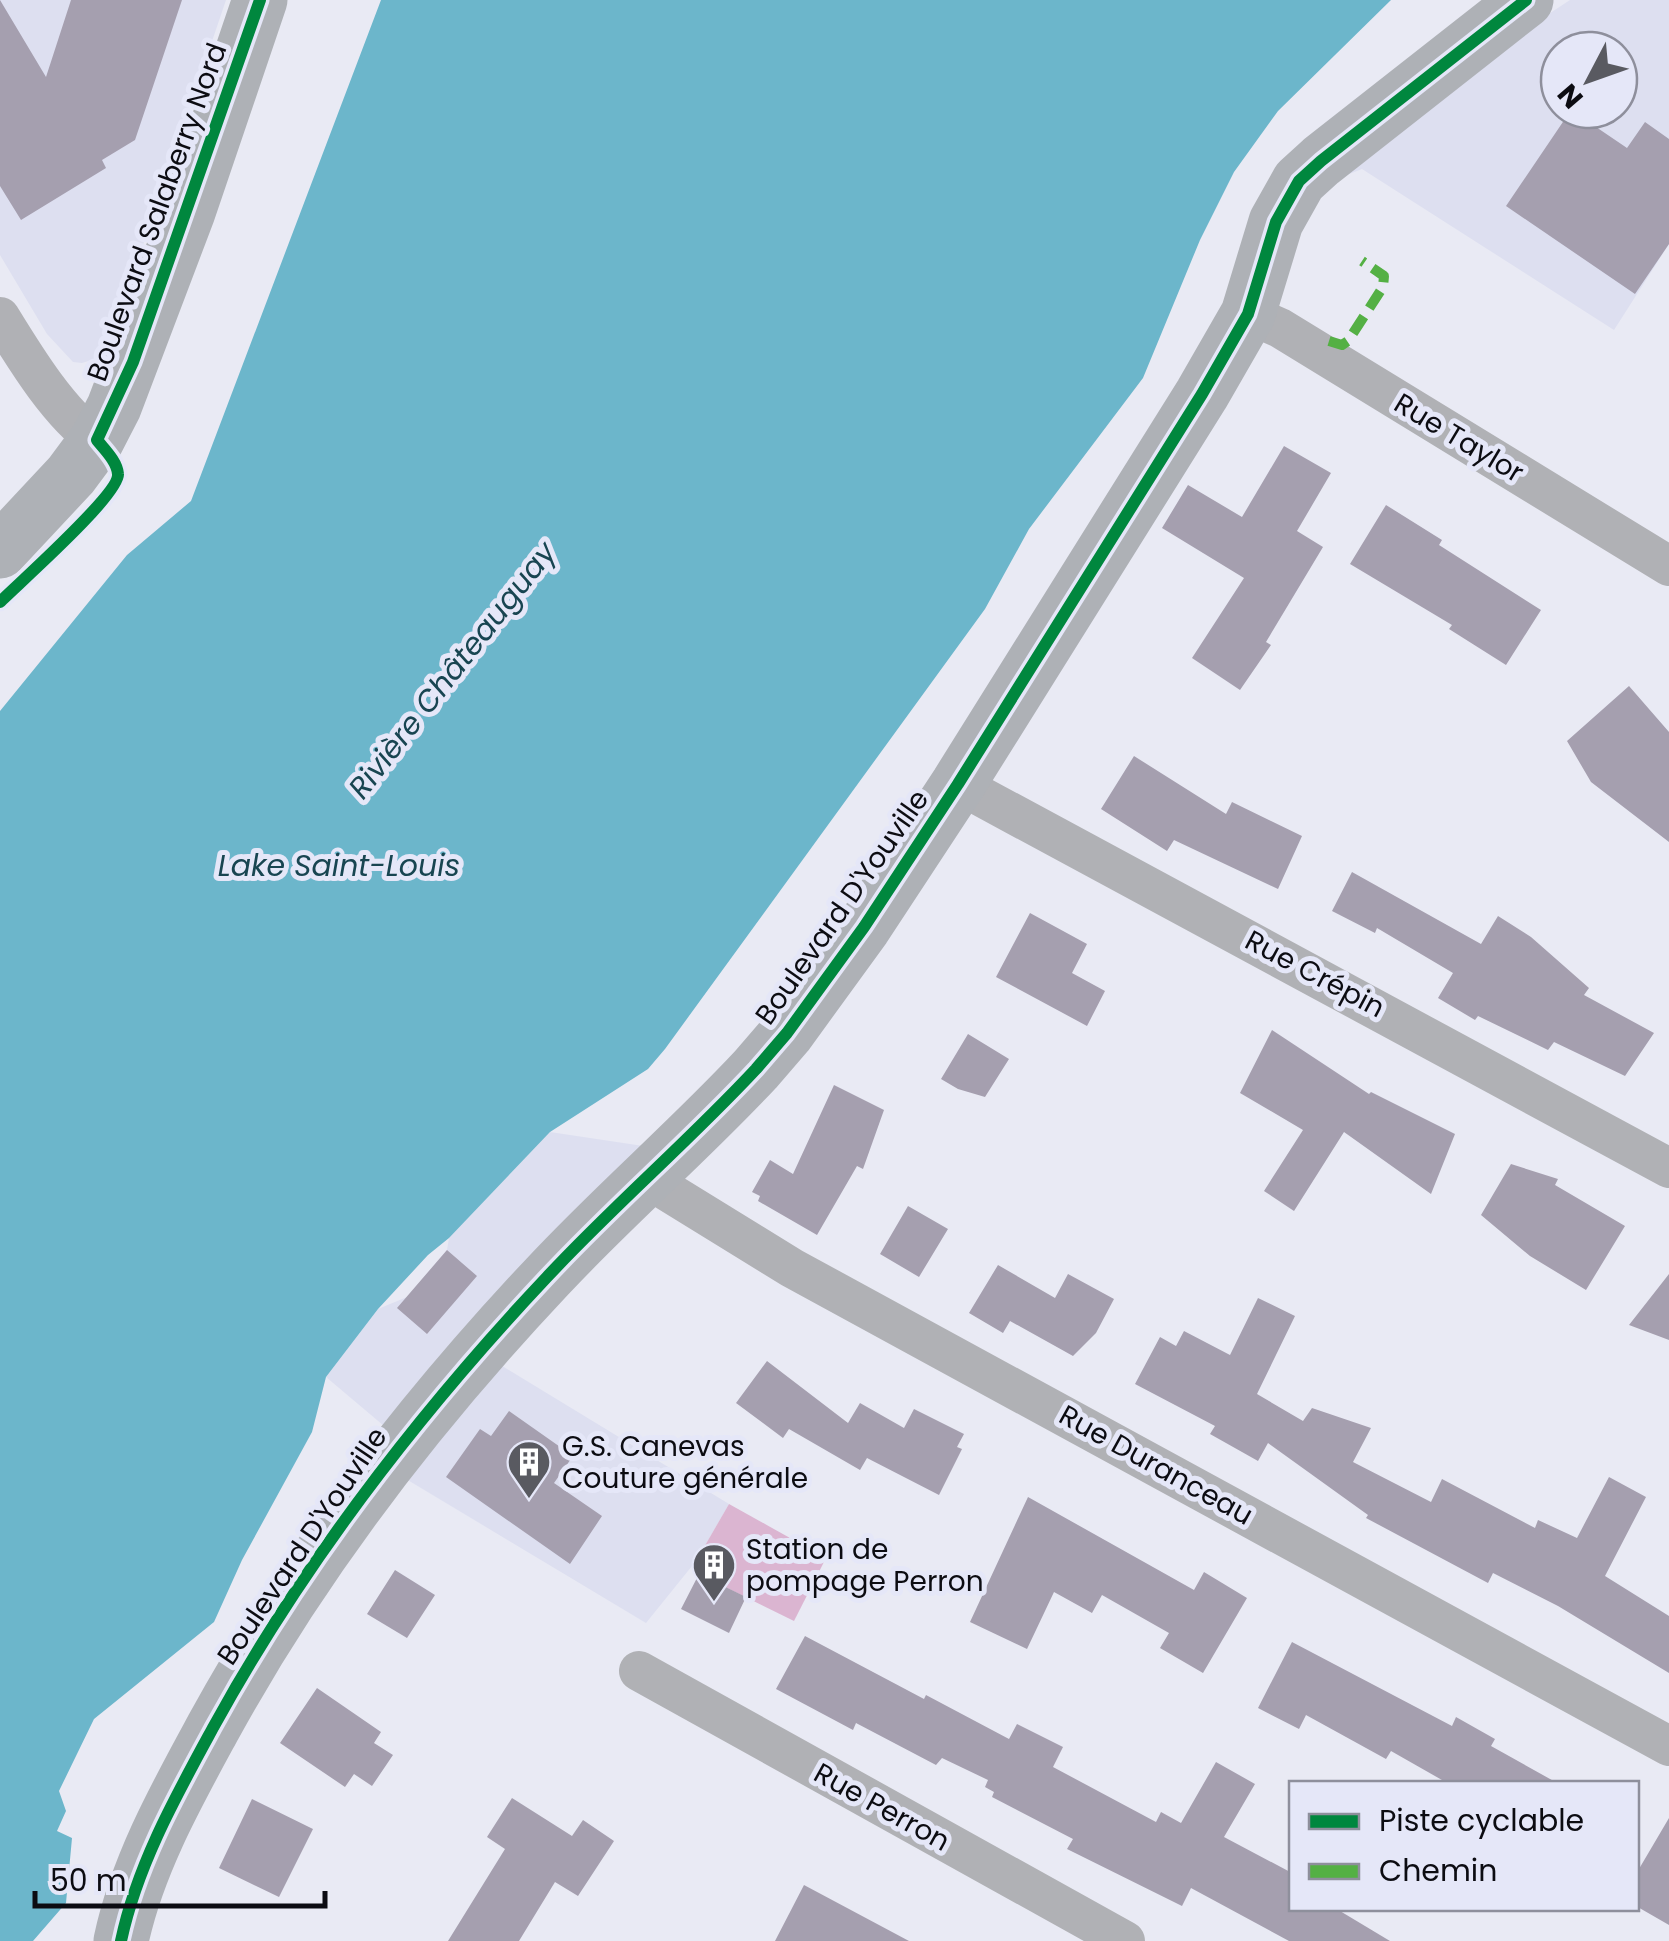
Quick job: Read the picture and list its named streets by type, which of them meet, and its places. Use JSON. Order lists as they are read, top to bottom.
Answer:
{
  "streets": {
    "street": [
      "Boulevard Salaberry Nord",
      "Rue Taylor",
      "Boulevard D'Youville",
      "Rue Crépin",
      "Rue Duranceau",
      "Rue Perron"
    ]
  },
  "crossings": [
    ["Rue Taylor", "Boulevard D'Youville"],
    ["Boulevard D'Youville", "Rue Crépin"],
    ["Boulevard D'Youville", "Rue Duranceau"]
  ],
  "water": ["Rivière Châteauguay", "Lake Saint-Louis"],
  "places": {
    "building": ["G.S. Canevas Couture générale", "Station de pompage Perron"]
  },
  "legend": ["Piste cyclable", "Chemin"],
  "scale_bar": "50 m",
  "north": "bottom left"
}
